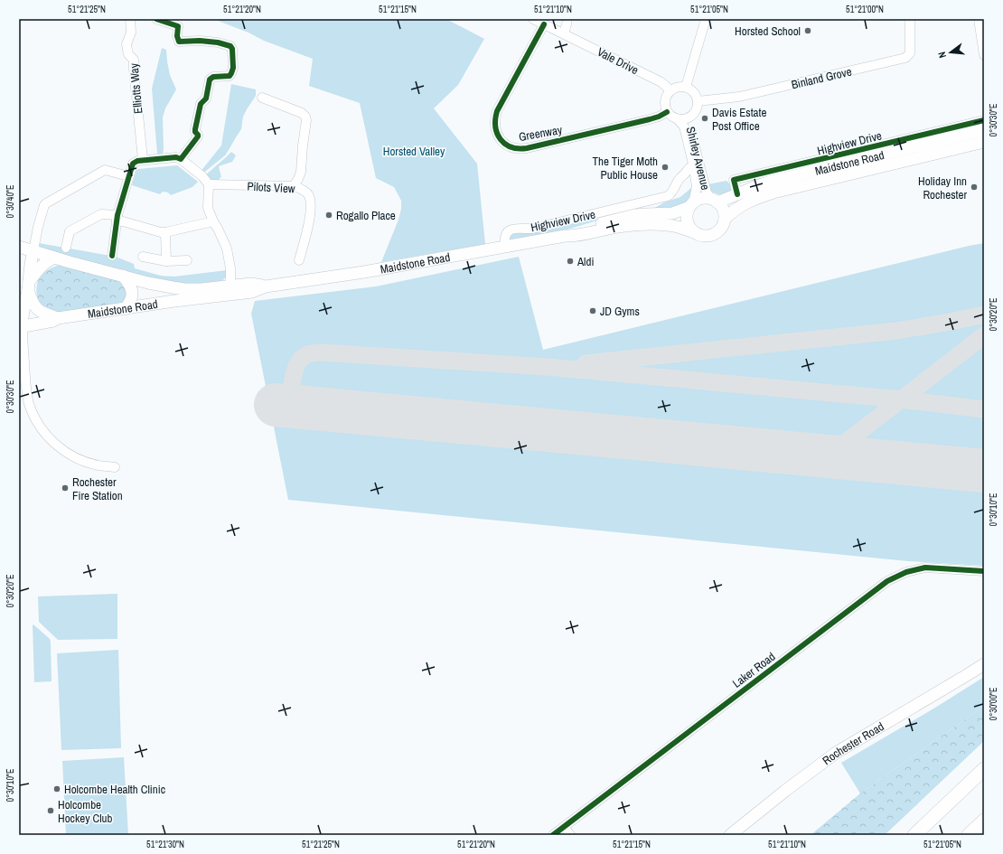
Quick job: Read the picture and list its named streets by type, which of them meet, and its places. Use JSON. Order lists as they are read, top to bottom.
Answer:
{
  "streets": {
    "main road": ["Maidstone Road", "Rochester Road"],
    "street": [
      "Vale Drive",
      "Binland Grove",
      "Elliotts Way",
      "Greenway",
      "Highview Drive",
      "Shirley Avenue",
      "Pilots View",
      "Laker Road"
    ]
  },
  "crossings": [
    ["Vale Drive", "Binland Grove"],
    ["Vale Drive", "Greenway"],
    ["Vale Drive", "Shirley Avenue"],
    ["Binland Grove", "Greenway"],
    ["Binland Grove", "Shirley Avenue"],
    ["Greenway", "Shirley Avenue"],
    ["Highview Drive", "Shirley Avenue"],
    ["Highview Drive", "Maidstone Road"],
    ["Shirley Avenue", "Maidstone Road"]
  ],
  "parks": ["Horsted Valley"],
  "places": [
    "Horsted School",
    "Davis Estate Post Office",
    "The Tiger Moth Public House",
    "Holiday Inn Rochester",
    "Rogallo Place",
    "Aldi",
    "JD Gyms",
    "Rochester Fire Station",
    "Holcombe Health Clinic",
    "Holcombe Hockey Club"
  ],
  "north": "left",
  "coordinates": [
    "51°21'25\"N",
    "51°21'20\"N",
    "51°21'15\"N",
    "51°21'10\"N",
    "51°21'05\"N",
    "51°21'00\"N",
    "0°30'30\"E",
    "0°30'40\"E",
    "0°30'20\"E",
    "0°30'10\"E",
    "0°30'00\"E",
    "51°21'30\"N"
  ]
}
